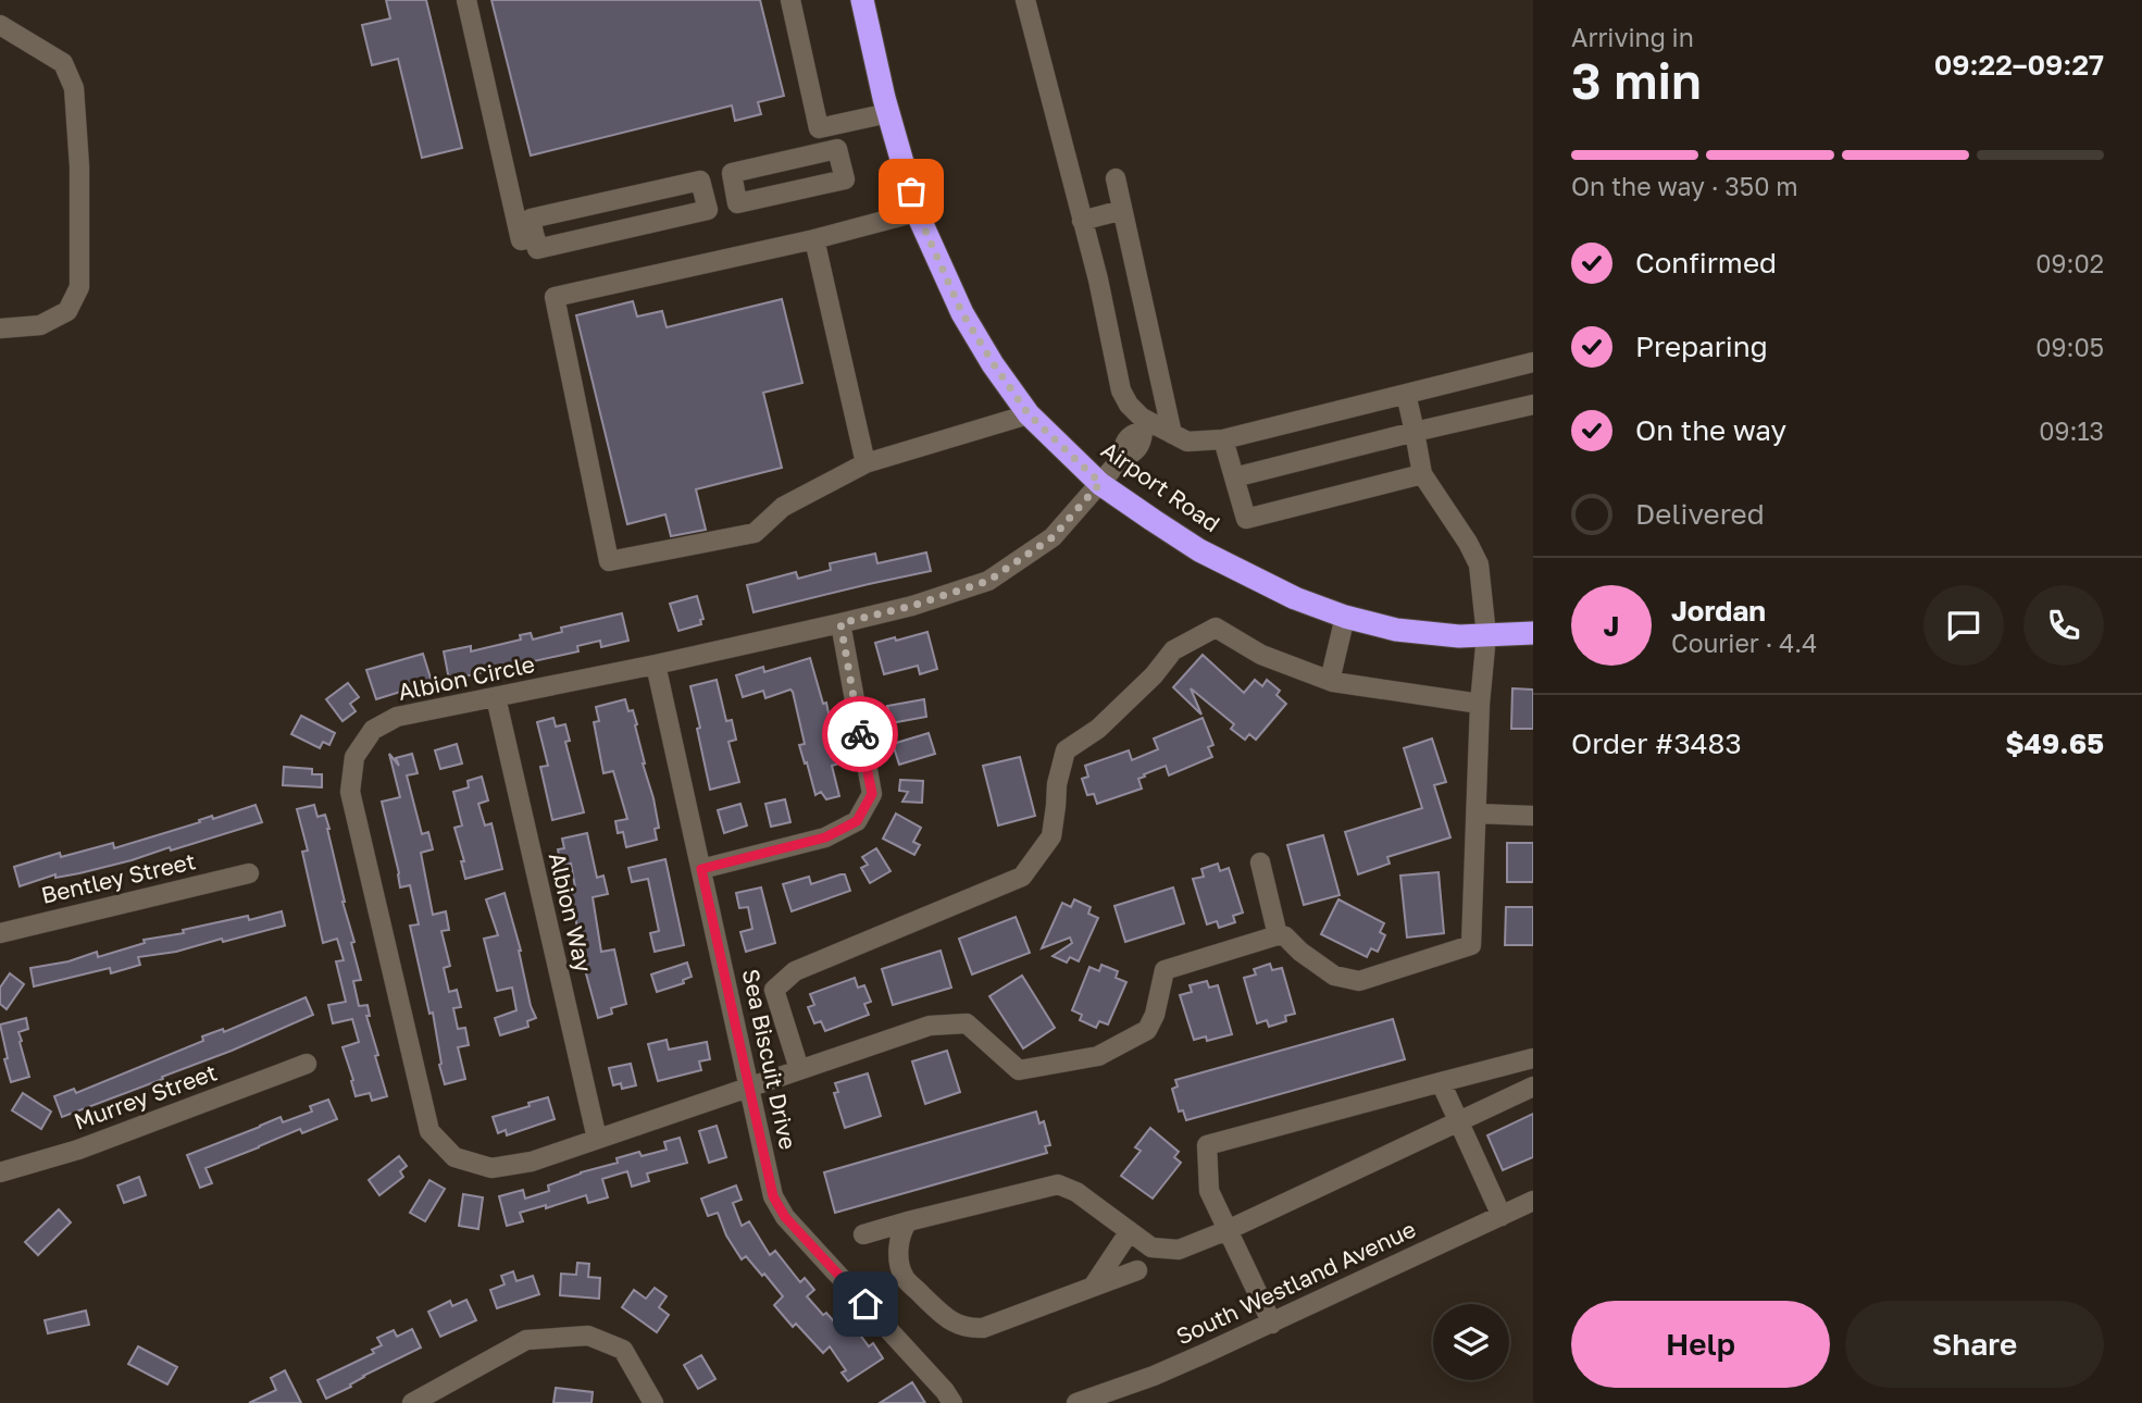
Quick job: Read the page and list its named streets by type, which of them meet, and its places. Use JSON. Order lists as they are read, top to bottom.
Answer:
{
  "streets": {
    "highway": ["Airport Road"],
    "street": [
      "Albion Circle",
      "Bentley Street",
      "Albion Way",
      "Sea Biscuit Drive",
      "Murrey Street",
      "South Westland Avenue"
    ]
  },
  "crossings": [
    ["Airport Road", "Albion Circle"],
    ["Albion Circle", "Albion Way"],
    ["Albion Circle", "Sea Biscuit Drive"]
  ],
  "page": {
    "heading": ["3 min", "Arriving in", "09:22–09:27"],
    "panel": [
      "Jordan",
      "Courier · 4.4",
      "Order #3483",
      "$49.65"
    ],
    "bar": "On the way · 350 m",
    "list": [
      ["Confirmed", "09:02"],
      ["Preparing", "09:05"],
      ["On the way", "09:13"],
      "Delivered"
    ],
    "round": "J",
    "buttons": ["Help", "Share"]
  }
}
